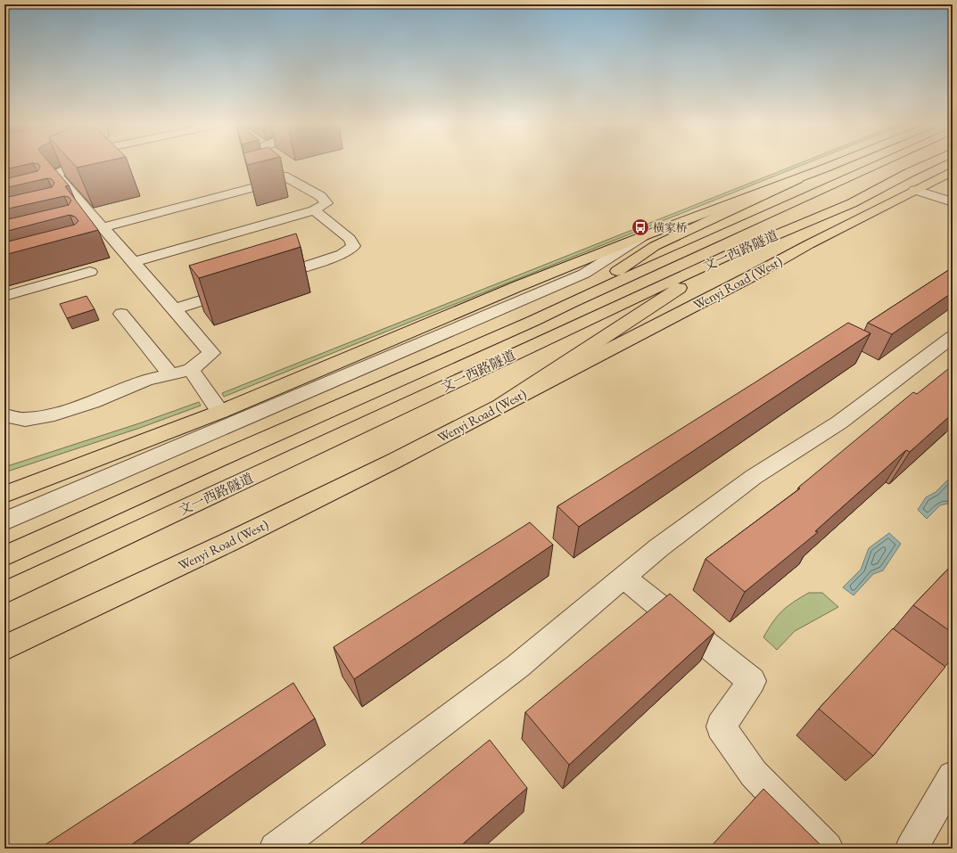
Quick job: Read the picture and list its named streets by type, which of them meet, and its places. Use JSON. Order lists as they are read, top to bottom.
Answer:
{
  "streets": {
    "main road": ["文一西路隧道", "Wenyi Road (West)"]
  },
  "places": {
    "bus stop": ["横家桥"]
  }
}
